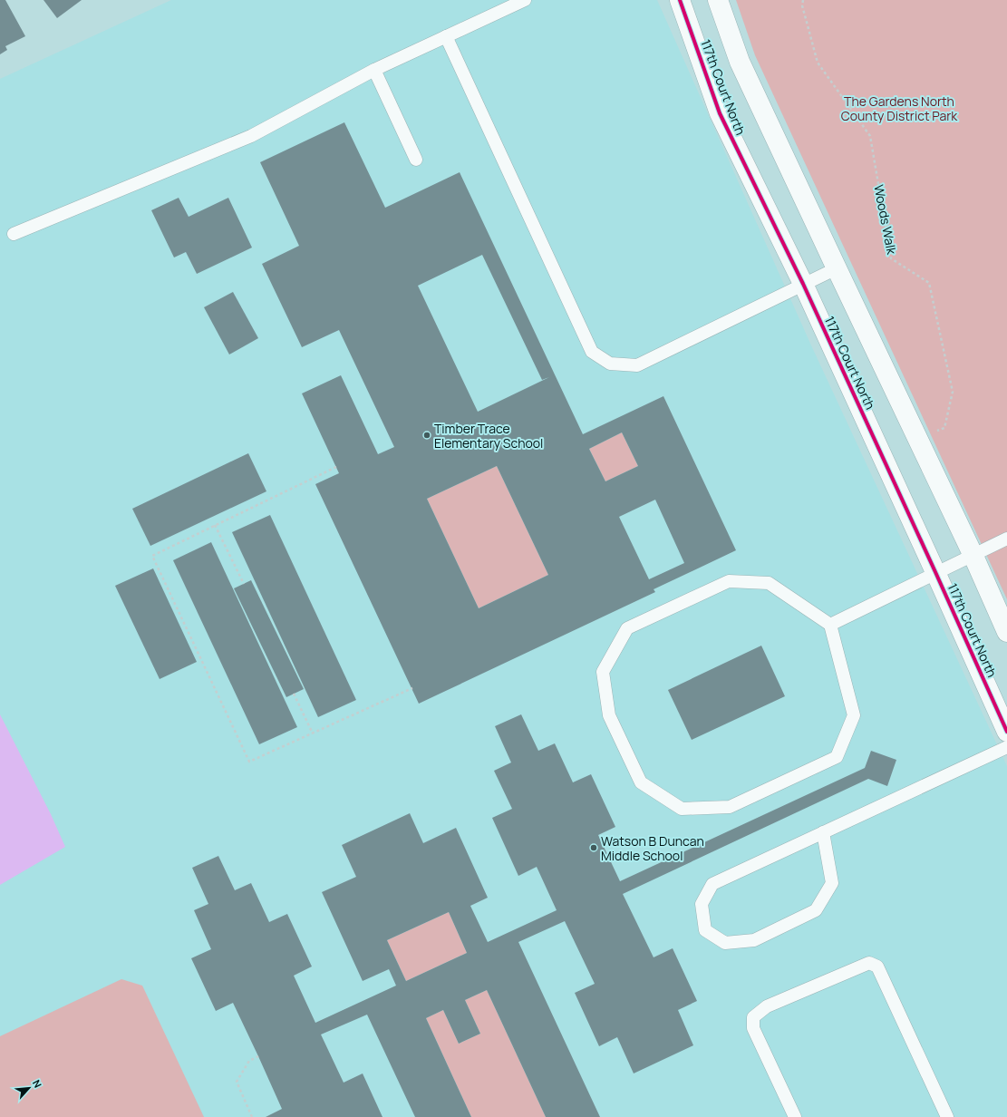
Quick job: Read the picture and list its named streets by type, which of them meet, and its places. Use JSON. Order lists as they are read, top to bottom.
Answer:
{
  "streets": {
    "street": ["117th Court North"],
    "path": ["Woods Walk"]
  },
  "crossings": [
    ["117th Court North", "Woods Walk"]
  ],
  "parks": ["The Gardens North County District Park"],
  "places": ["Timber Trace Elementary School", "Watson B Duncan Middle School"],
  "north": "top right"
}
